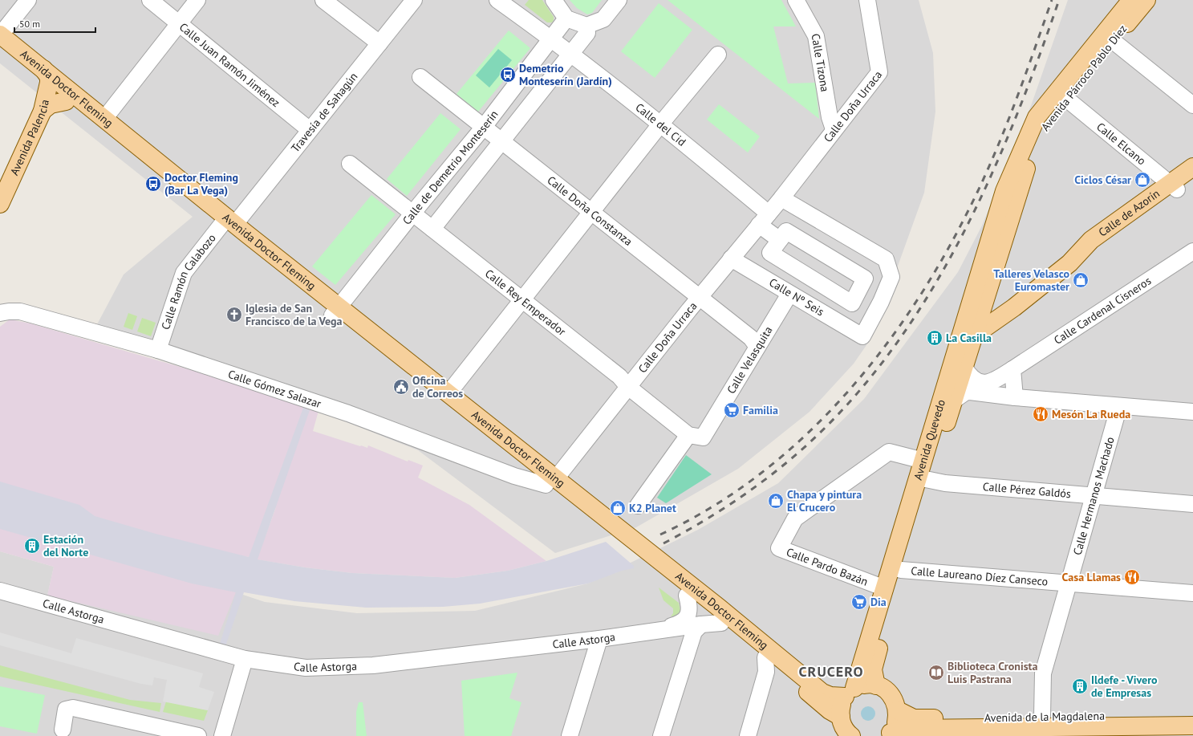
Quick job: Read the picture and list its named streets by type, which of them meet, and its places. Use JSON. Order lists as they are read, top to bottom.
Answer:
{
  "streets": {
    "main road": [
      "Avenida Párroco Pablo Díez",
      "Avenida Doctor Fleming",
      "Avenida Palencia",
      "Calle de Azorín",
      "Avenida Quevedo",
      "Avenida de la Magdalena"
    ],
    "street": [
      "Calle Tizona",
      "Calle Juan Ramón Jiménez",
      "Calle Doña Urraca",
      "Travesía de Sahagún",
      "Calle del Cid",
      "Calle Elcano",
      "Calle de Demetrio Monteserín",
      "Calle Doña Constanza",
      "Calle Ramón Calabozo",
      "Calle Nº Seis",
      "Calle Rey Emperador",
      "Calle Cardenal Cisneros",
      "Calle Velasquita",
      "Calle Gómez Salazar",
      "Calle Pérez Galdós",
      "Calle Hermanos Machado",
      "Calle Pardo Bazán",
      "Calle Laureano Díez Canseco",
      "Calle Astorga"
    ]
  },
  "crossings": [
    ["Calle Tizona", "Calle Doña Urraca"],
    ["Calle Juan Ramón Jiménez", "Travesía de Sahagún"],
    ["Avenida Párroco Pablo Díez", "Calle Elcano"],
    ["Avenida Párroco Pablo Díez", "Avenida Quevedo"],
    ["Avenida Doctor Fleming", "Calle Doña Urraca"],
    ["Avenida Doctor Fleming", "Travesía de Sahagún"],
    ["Avenida Doctor Fleming", "Avenida Palencia"],
    ["Avenida Doctor Fleming", "Calle de Demetrio Monteserín"],
    ["Avenida Doctor Fleming", "Calle Ramón Calabozo"],
    ["Avenida Doctor Fleming", "Calle Gómez Salazar"],
    ["Avenida Doctor Fleming", "Avenida Quevedo"],
    ["Avenida Doctor Fleming", "Calle Astorga"],
    ["Calle Doña Urraca", "Calle del Cid"],
    ["Calle Doña Urraca", "Calle Doña Constanza"],
    ["Calle Doña Urraca", "Calle Nº Seis"],
    ["Calle Doña Urraca", "Calle Rey Emperador"],
    ["Calle Doña Urraca", "Calle Gómez Salazar"],
    ["Travesía de Sahagún", "Calle Ramón Calabozo"],
    ["Calle del Cid", "Calle de Demetrio Monteserín"],
    ["Calle Elcano", "Calle de Azorín"],
    ["Calle de Demetrio Monteserín", "Calle Doña Constanza"],
    ["Calle de Demetrio Monteserín", "Calle Rey Emperador"],
    ["Calle Doña Constanza", "Calle Velasquita"],
    ["Calle de Azorín", "Avenida Quevedo"],
    ["Calle Ramón Calabozo", "Calle Gómez Salazar"],
    ["Calle Rey Emperador", "Calle Velasquita"],
    ["Calle Cardenal Cisneros", "Avenida Quevedo"],
    ["Avenida Quevedo", "Calle Pérez Galdós"],
    ["Avenida Quevedo", "Calle Pardo Bazán"],
    ["Avenida Quevedo", "Calle Laureano Díez Canseco"],
    ["Calle Pérez Galdós", "Calle Hermanos Machado"],
    ["Calle Hermanos Machado", "Calle Laureano Díez Canseco"],
    ["Calle Hermanos Machado", "Avenida de la Magdalena"]
  ],
  "districts": ["CRUCERO"],
  "places": {
    "bus stop": ["Demetrio Monteserín (Jardín)", "Doctor Fleming (Bar La Vega)"],
    "shop": [
      "Ciclos César",
      "Talleres Velasco Euromaster",
      "Chapa y pintura El Crucero",
      "K2 Planet"
    ],
    "church": ["Iglesia de San Francisco de la Vega"],
    "building": ["La Casilla", "Estación del Norte", "Ildefe - Vivero de Empresas"],
    "public building": ["Oficina de Correos"],
    "supermarket": ["Familia", "Dia"],
    "restaurant": ["Mesón La Rueda", "Casa Llamas"],
    "library": ["Biblioteca Cronista Luis Pastrana"]
  },
  "scale_bar": "50 m"
}
